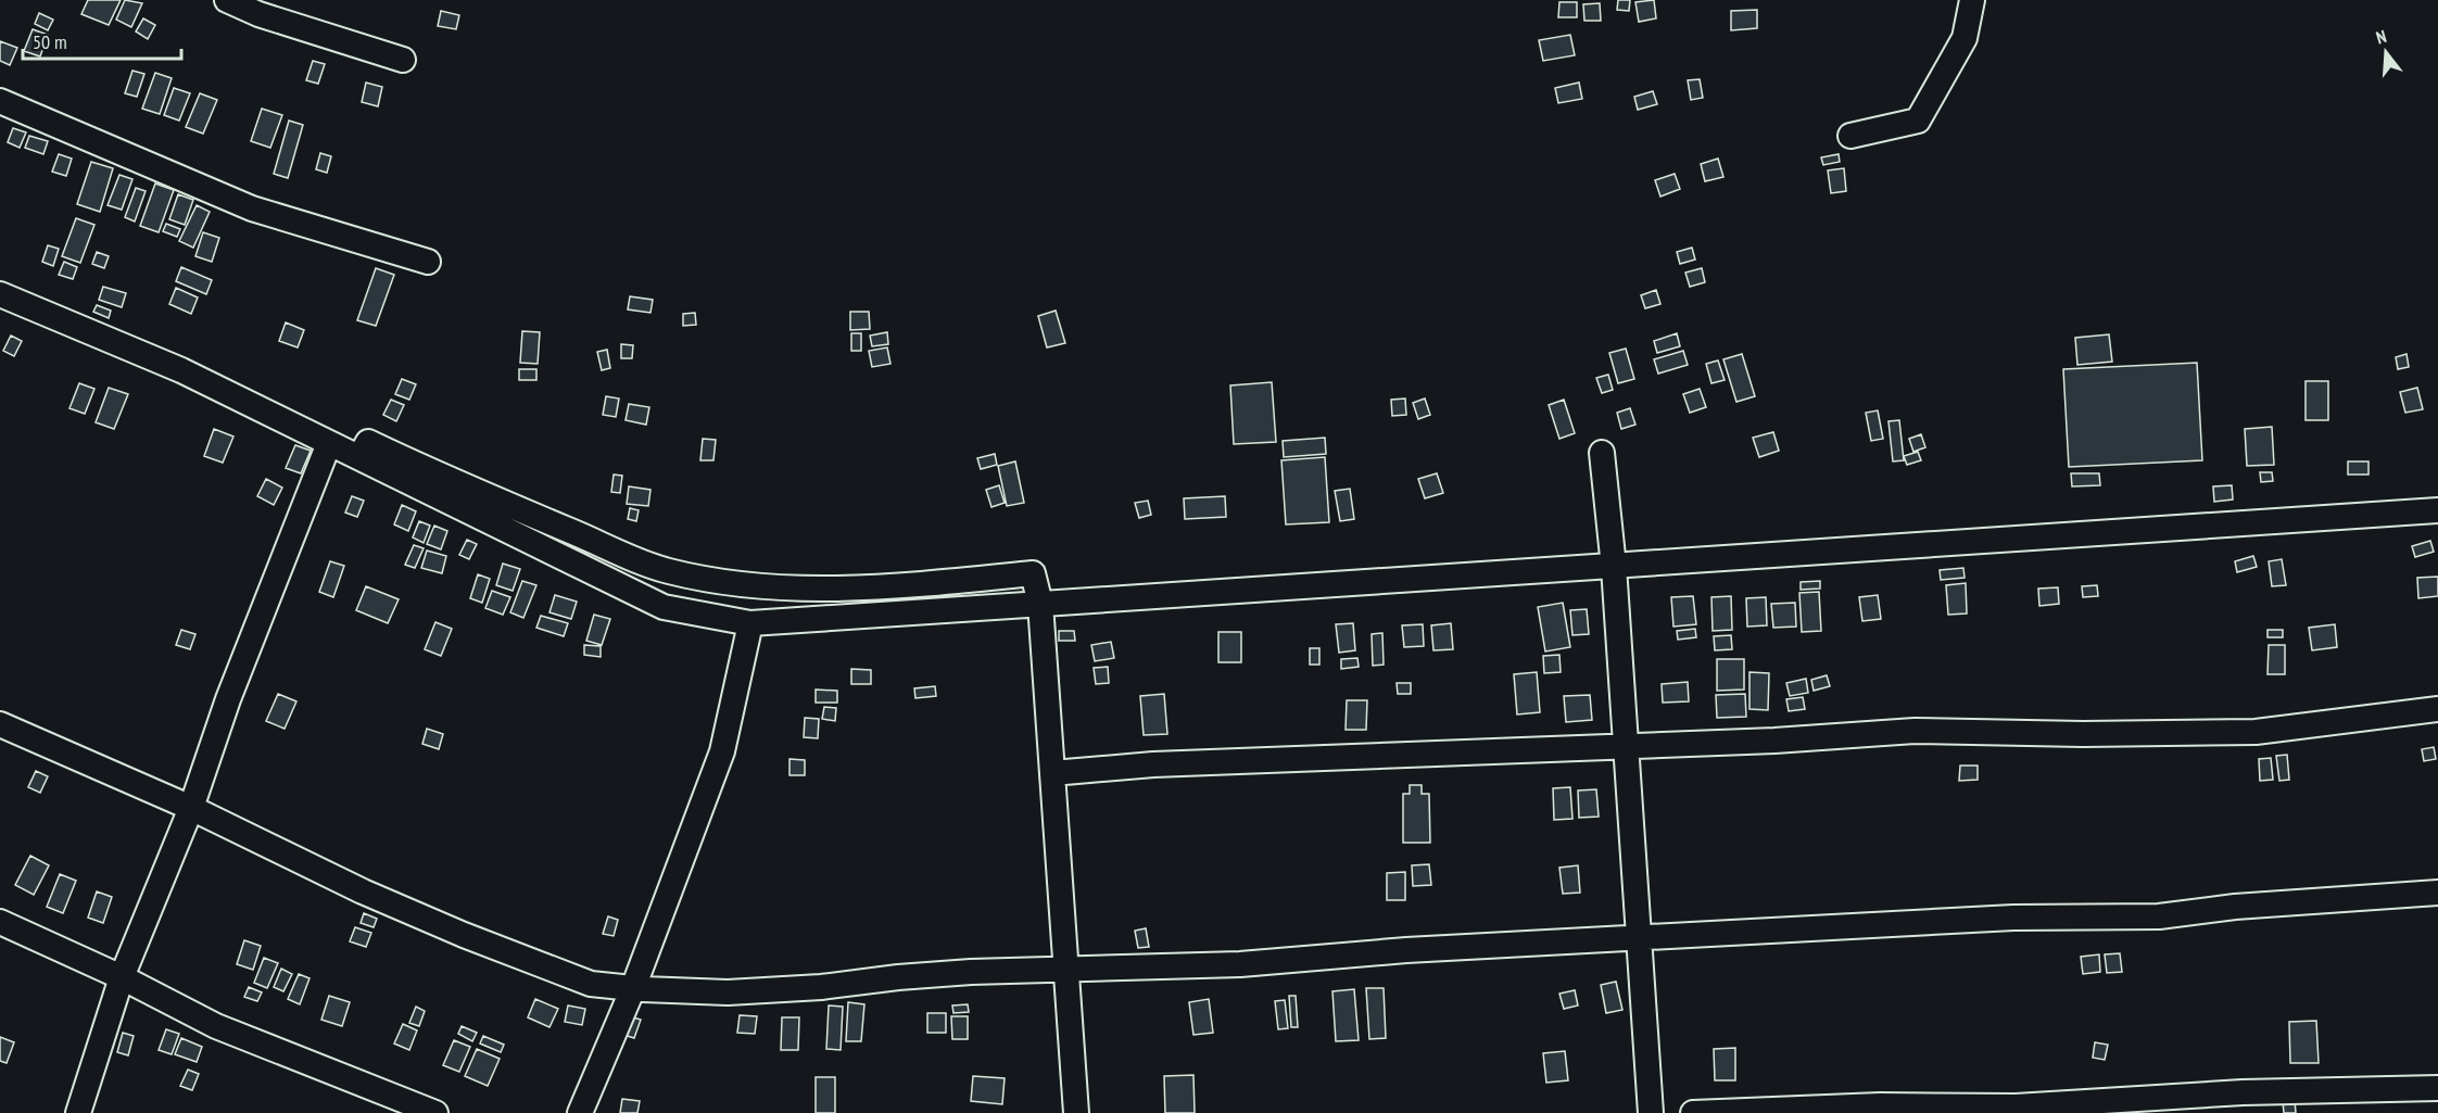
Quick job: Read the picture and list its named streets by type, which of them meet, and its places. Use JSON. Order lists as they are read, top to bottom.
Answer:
{
  "scale_bar": "50 m",
  "north": "top"
}
